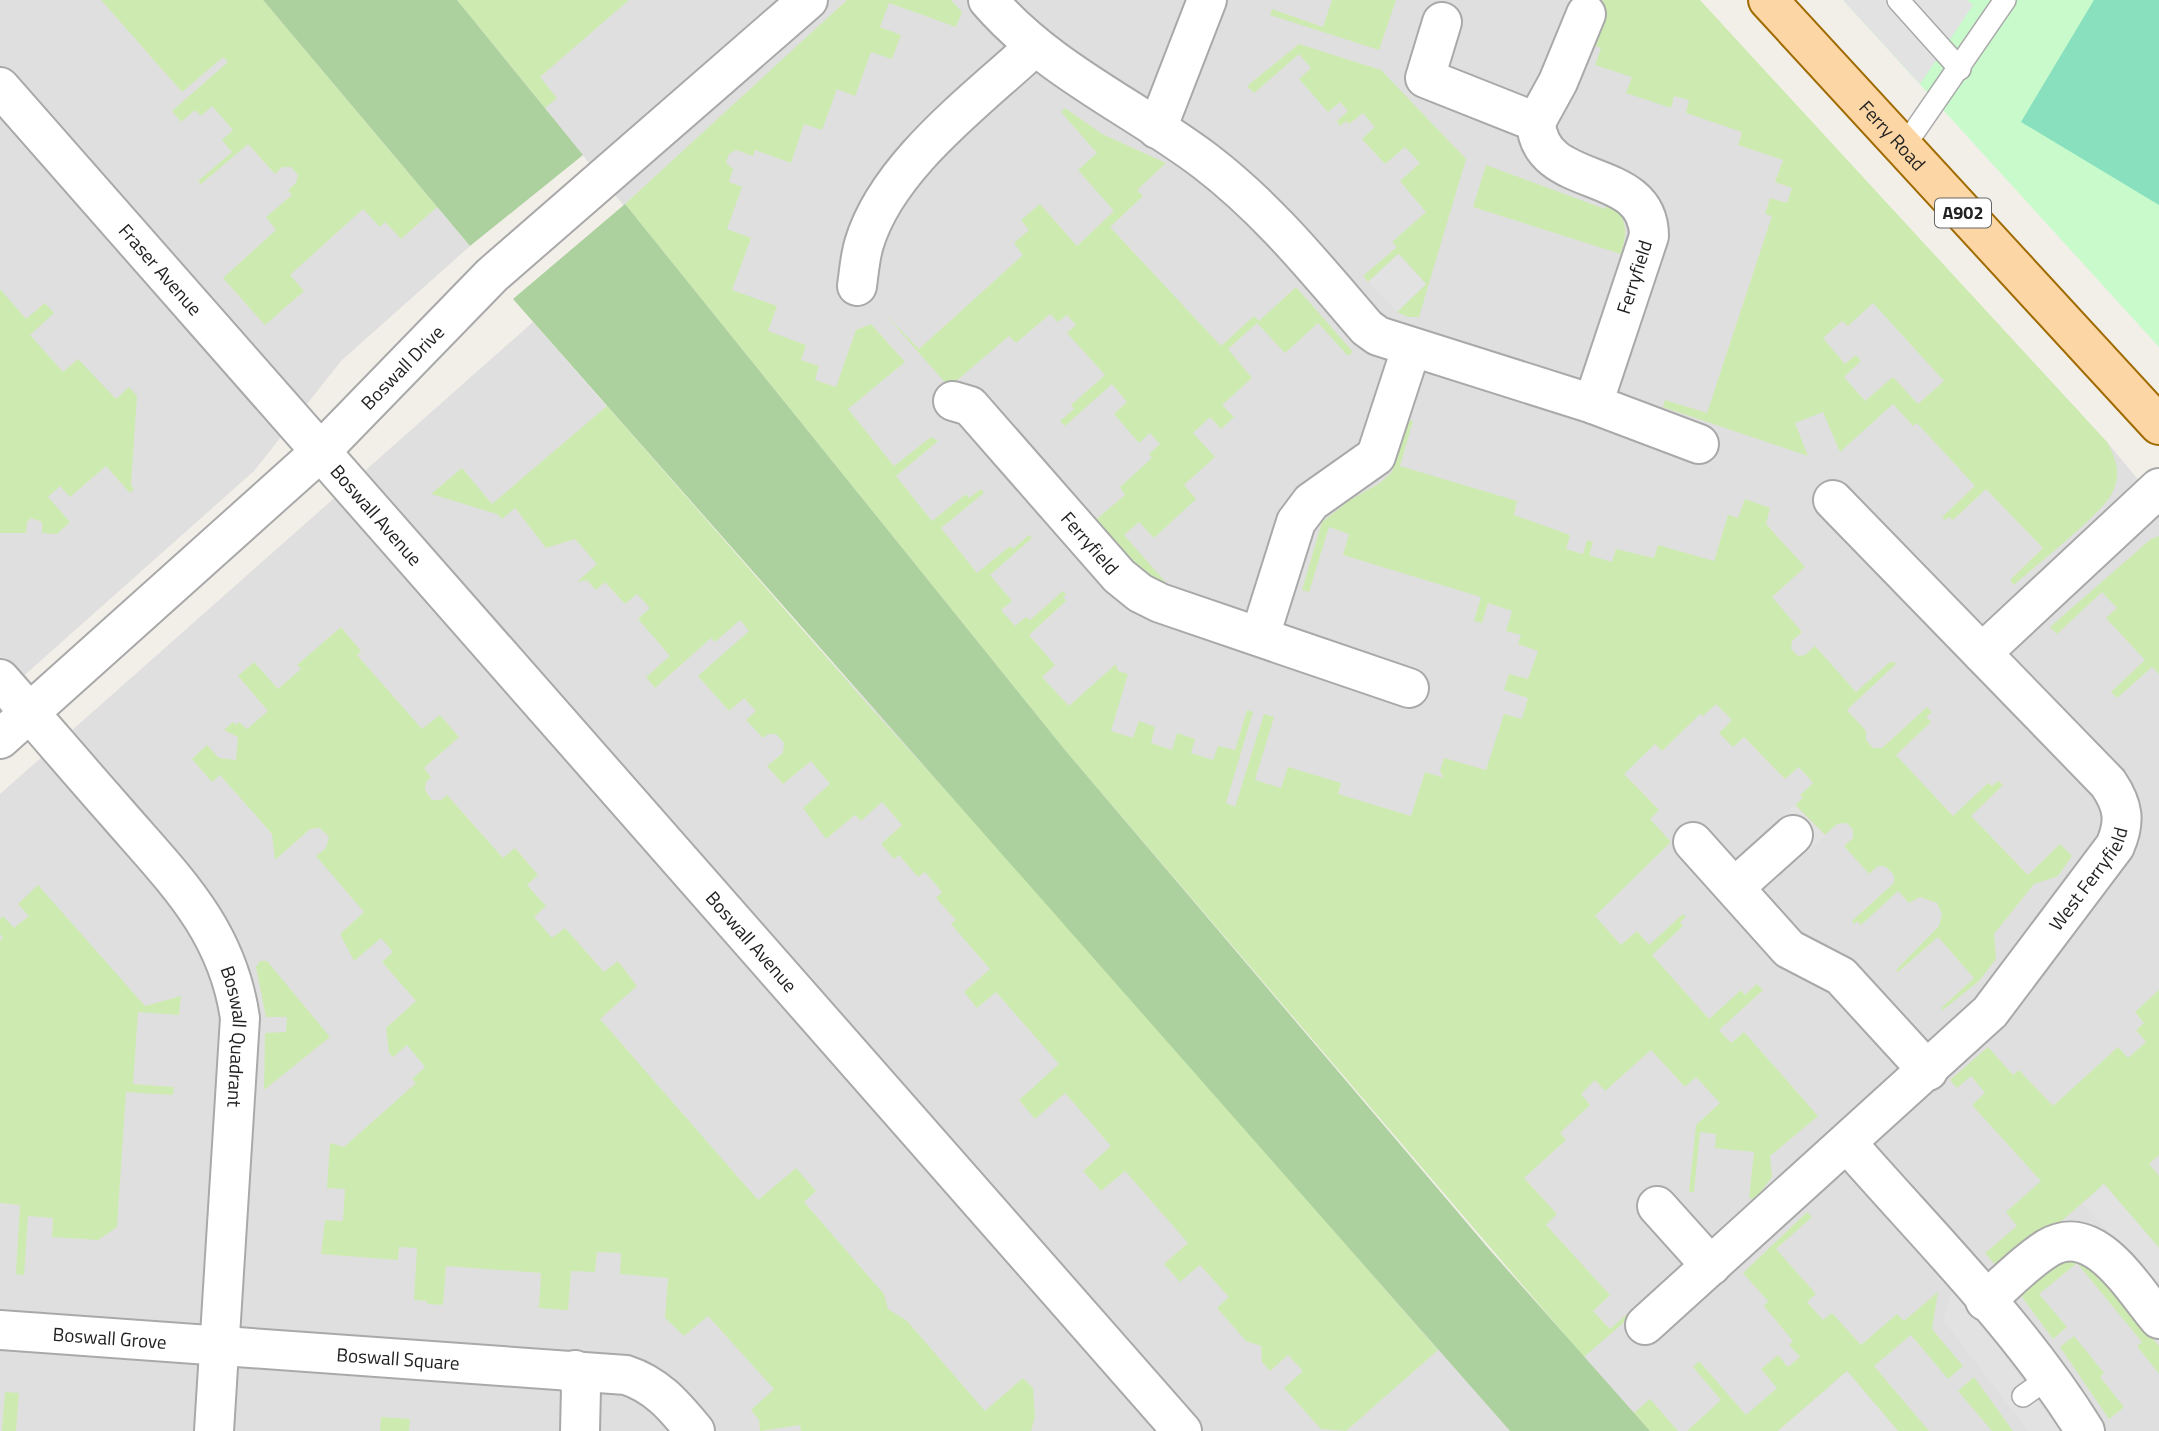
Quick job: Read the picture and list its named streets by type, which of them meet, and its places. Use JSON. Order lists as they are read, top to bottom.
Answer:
{
  "streets": {
    "main road": ["Ferry Road", "A902"],
    "street": [
      "Fraser Avenue",
      "Ferryfield",
      "Boswall Drive",
      "Boswall Avenue",
      "West Ferryfield",
      "Boswall Quadrant",
      "Boswall Grove",
      "Boswall Square"
    ]
  },
  "crossings": [
    ["Fraser Avenue", "Boswall Drive"],
    ["Fraser Avenue", "Boswall Avenue"],
    ["Boswall Drive", "Boswall Avenue"],
    ["Boswall Drive", "Boswall Quadrant"],
    ["Boswall Quadrant", "Boswall Grove"],
    ["Boswall Quadrant", "Boswall Square"],
    ["Boswall Grove", "Boswall Square"]
  ]
}
